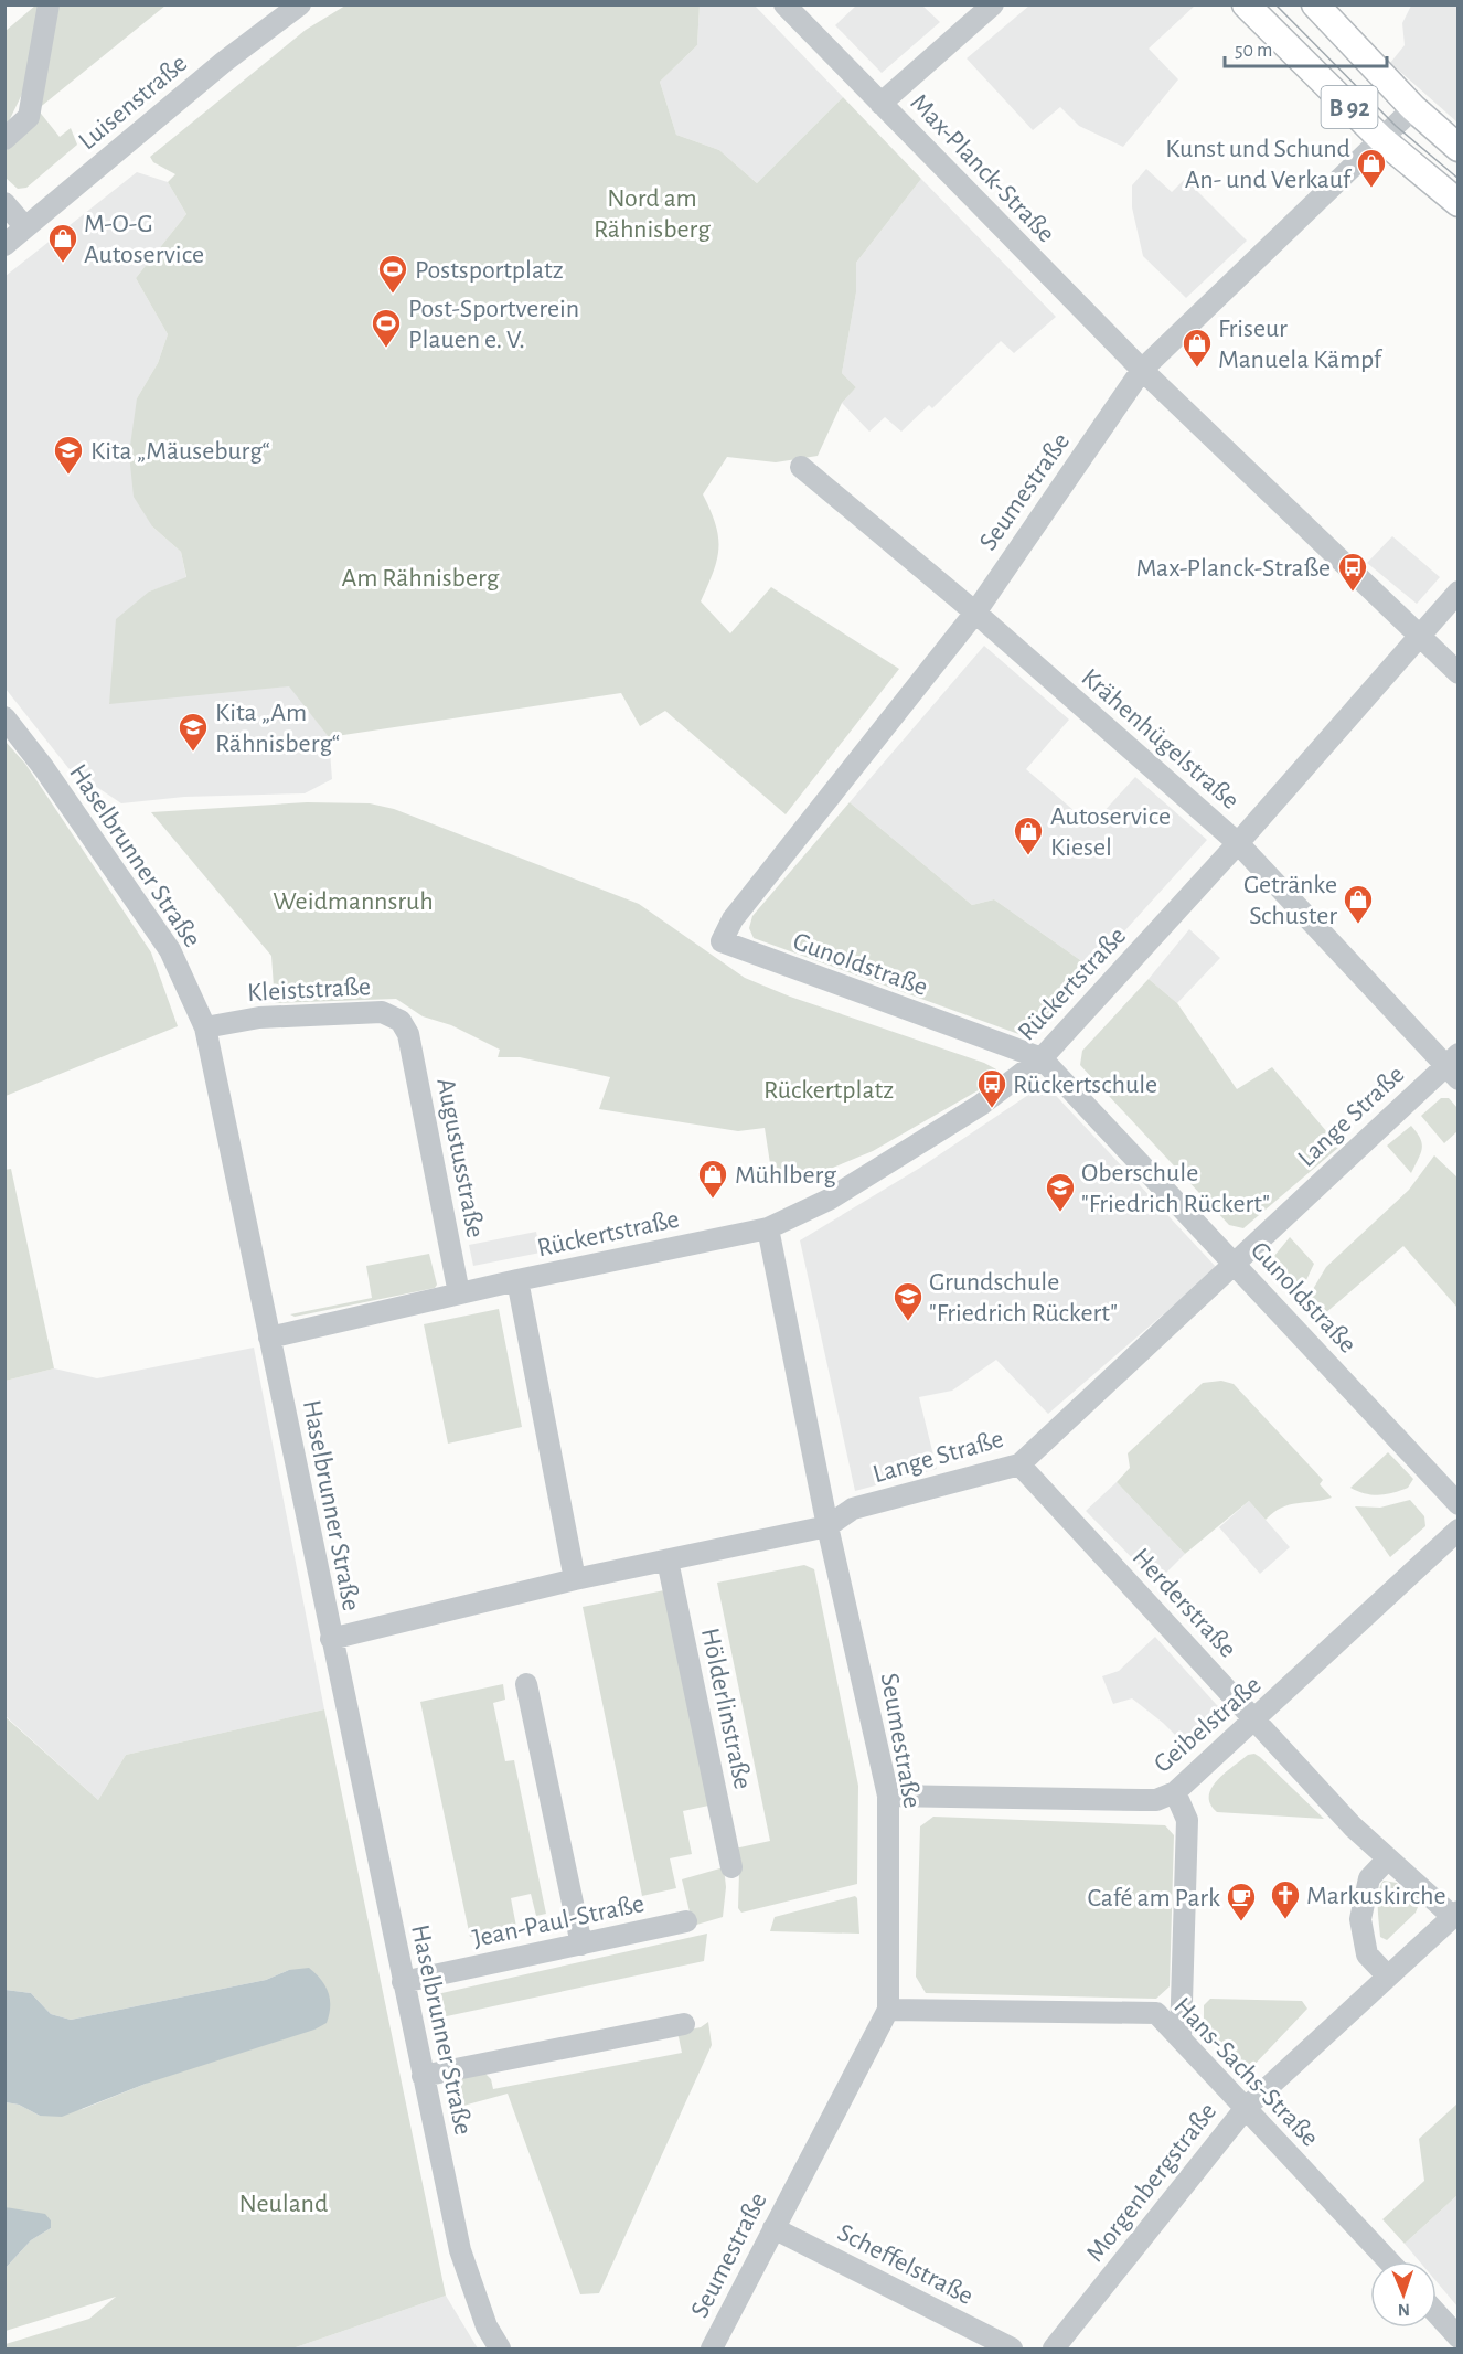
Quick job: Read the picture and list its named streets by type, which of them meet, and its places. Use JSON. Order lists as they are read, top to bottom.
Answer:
{
  "streets": {
    "main road": ["B 92"],
    "street": [
      "Luisenstraße",
      "Max-Planck-Straße",
      "Seumestraße",
      "Krähenhügelstraße",
      "Haselbrunner Straße",
      "Gunoldstraße",
      "Rückertstraße",
      "Kleiststraße",
      "Lange Straße",
      "Augustusstraße",
      "Herderstraße",
      "Hölderlinstraße",
      "Geibelstraße",
      "Jean-Paul-Straße",
      "Hans-Sachs-Straße",
      "Morgenbergstraße",
      "Scheffelstraße"
    ]
  },
  "crossings": [
    ["B 92", "Seumestraße"],
    ["Max-Planck-Straße", "Seumestraße"],
    ["Max-Planck-Straße", "Rückertstraße"],
    ["Seumestraße", "Krähenhügelstraße"],
    ["Seumestraße", "Gunoldstraße"],
    ["Seumestraße", "Rückertstraße"],
    ["Seumestraße", "Lange Straße"],
    ["Seumestraße", "Geibelstraße"],
    ["Seumestraße", "Hans-Sachs-Straße"],
    ["Seumestraße", "Scheffelstraße"],
    ["Krähenhügelstraße", "Rückertstraße"],
    ["Krähenhügelstraße", "Lange Straße"],
    ["Haselbrunner Straße", "Rückertstraße"],
    ["Haselbrunner Straße", "Kleiststraße"],
    ["Haselbrunner Straße", "Lange Straße"],
    ["Haselbrunner Straße", "Jean-Paul-Straße"],
    ["Gunoldstraße", "Rückertstraße"],
    ["Gunoldstraße", "Lange Straße"],
    ["Rückertstraße", "Augustusstraße"],
    ["Kleiststraße", "Augustusstraße"],
    ["Lange Straße", "Herderstraße"],
    ["Lange Straße", "Hölderlinstraße"],
    ["Herderstraße", "Geibelstraße"],
    ["Herderstraße", "Morgenbergstraße"],
    ["Hans-Sachs-Straße", "Morgenbergstraße"]
  ],
  "parks": [
    "Nord am Rähnisberg",
    "Am Rähnisberg",
    "Weidmannsruh",
    "Rückertplatz",
    "Neuland"
  ],
  "places": {
    "shop": [
      "Kunst und Schund An- und Verkauf",
      "M-O-G Autoservice",
      "Friseur Manuela Kämpf",
      "Autoservice Kiesel",
      "Getränke Schuster",
      "Mühlberg"
    ],
    "sports": ["Postsportplatz", "Post-Sportverein Plauen e. V."],
    "school or university": [
      "Kita „Mäuseburg“",
      "Kita „Am Rähnisberg“",
      "Oberschule \"Friedrich Rückert\"",
      "Grundschule \"Friedrich Rückert\""
    ],
    "bus stop": ["Max-Planck-Straße", "Rückertschule"],
    "church": ["Markuskirche"],
    "cafe": ["Café am Park"]
  },
  "scale_bar": "50 m",
  "north": "bottom"
}
